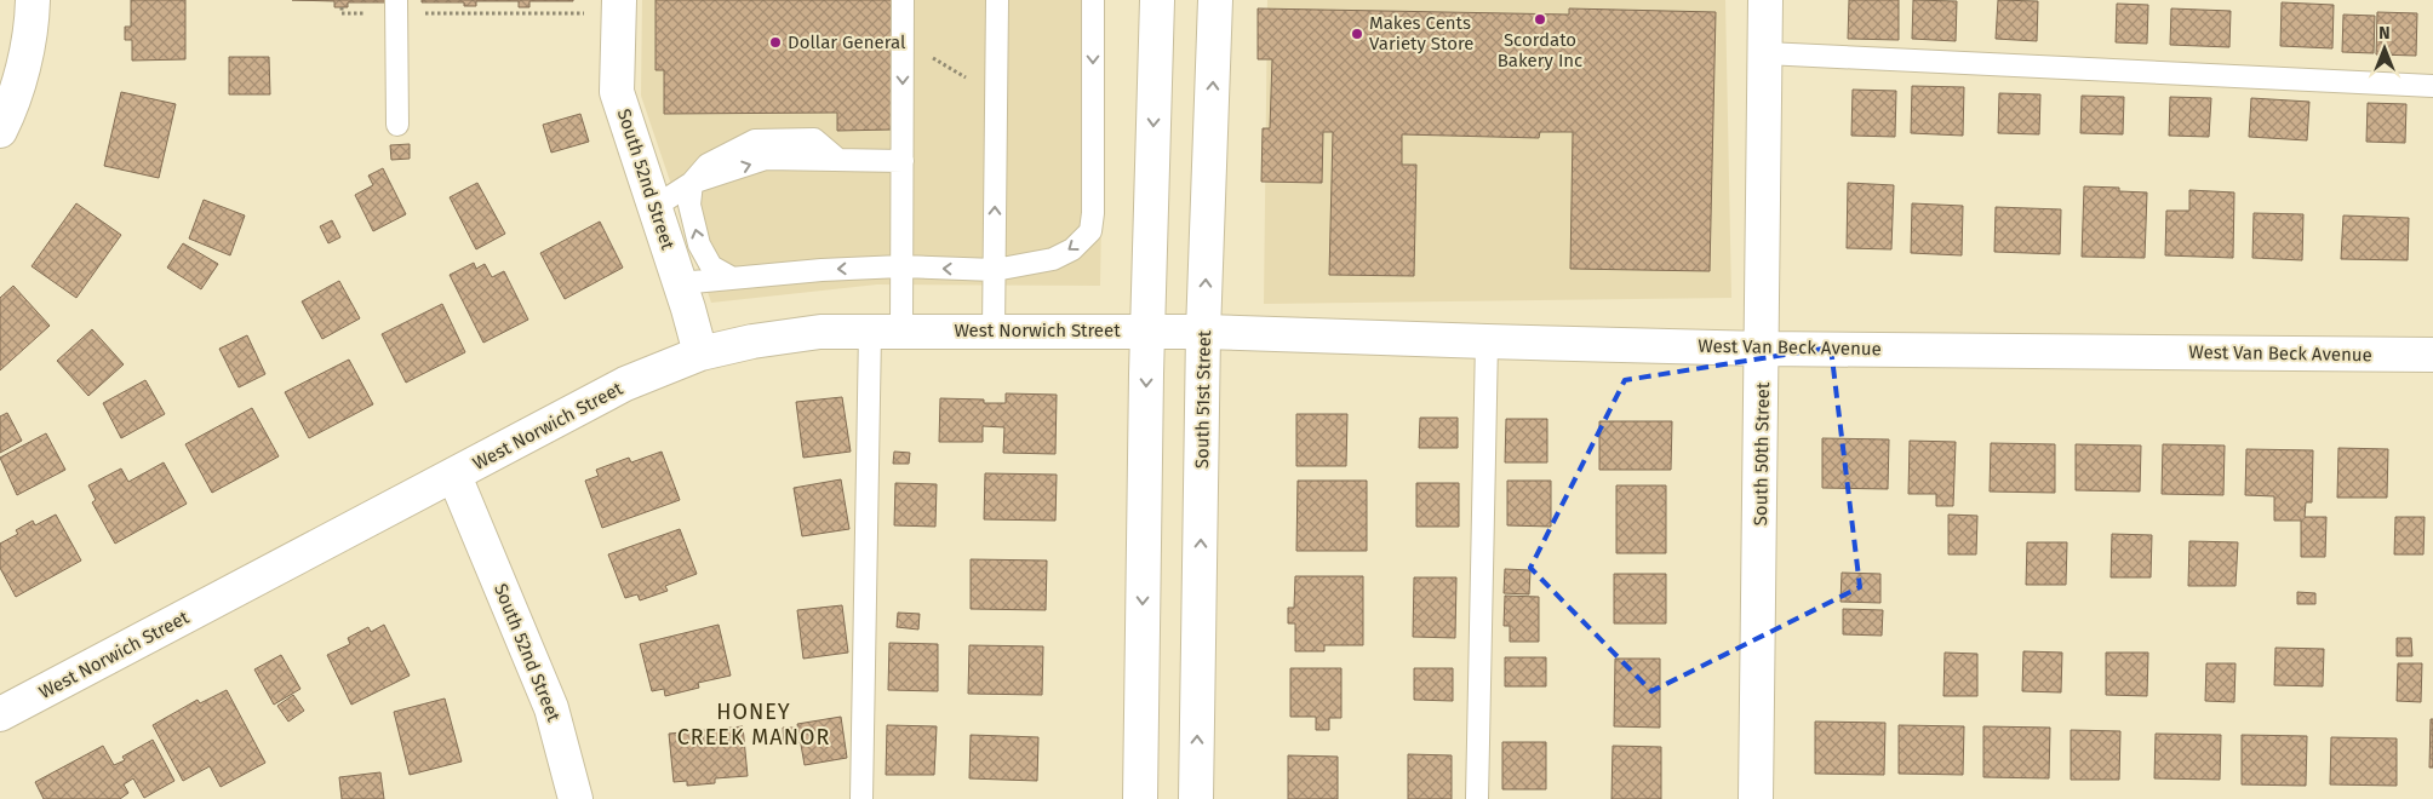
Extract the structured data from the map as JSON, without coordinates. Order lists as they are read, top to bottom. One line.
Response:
{"streets":{"street":["South 52nd Street","West Norwich Street","West Van Beck Avenue","South 51st Street","South 50th Street"]},"crossings":[["South 52nd Street","West Norwich Street"],["West Norwich Street","West Van Beck Avenue"],["West Van Beck Avenue","South 51st Street"],["West Van Beck Avenue","South 50th Street"]],"districts":["HONEY CREEK MANOR"],"places":["Scordato Bakery Inc","Makes Cents Variety Store","Dollar General"],"north":"top"}
